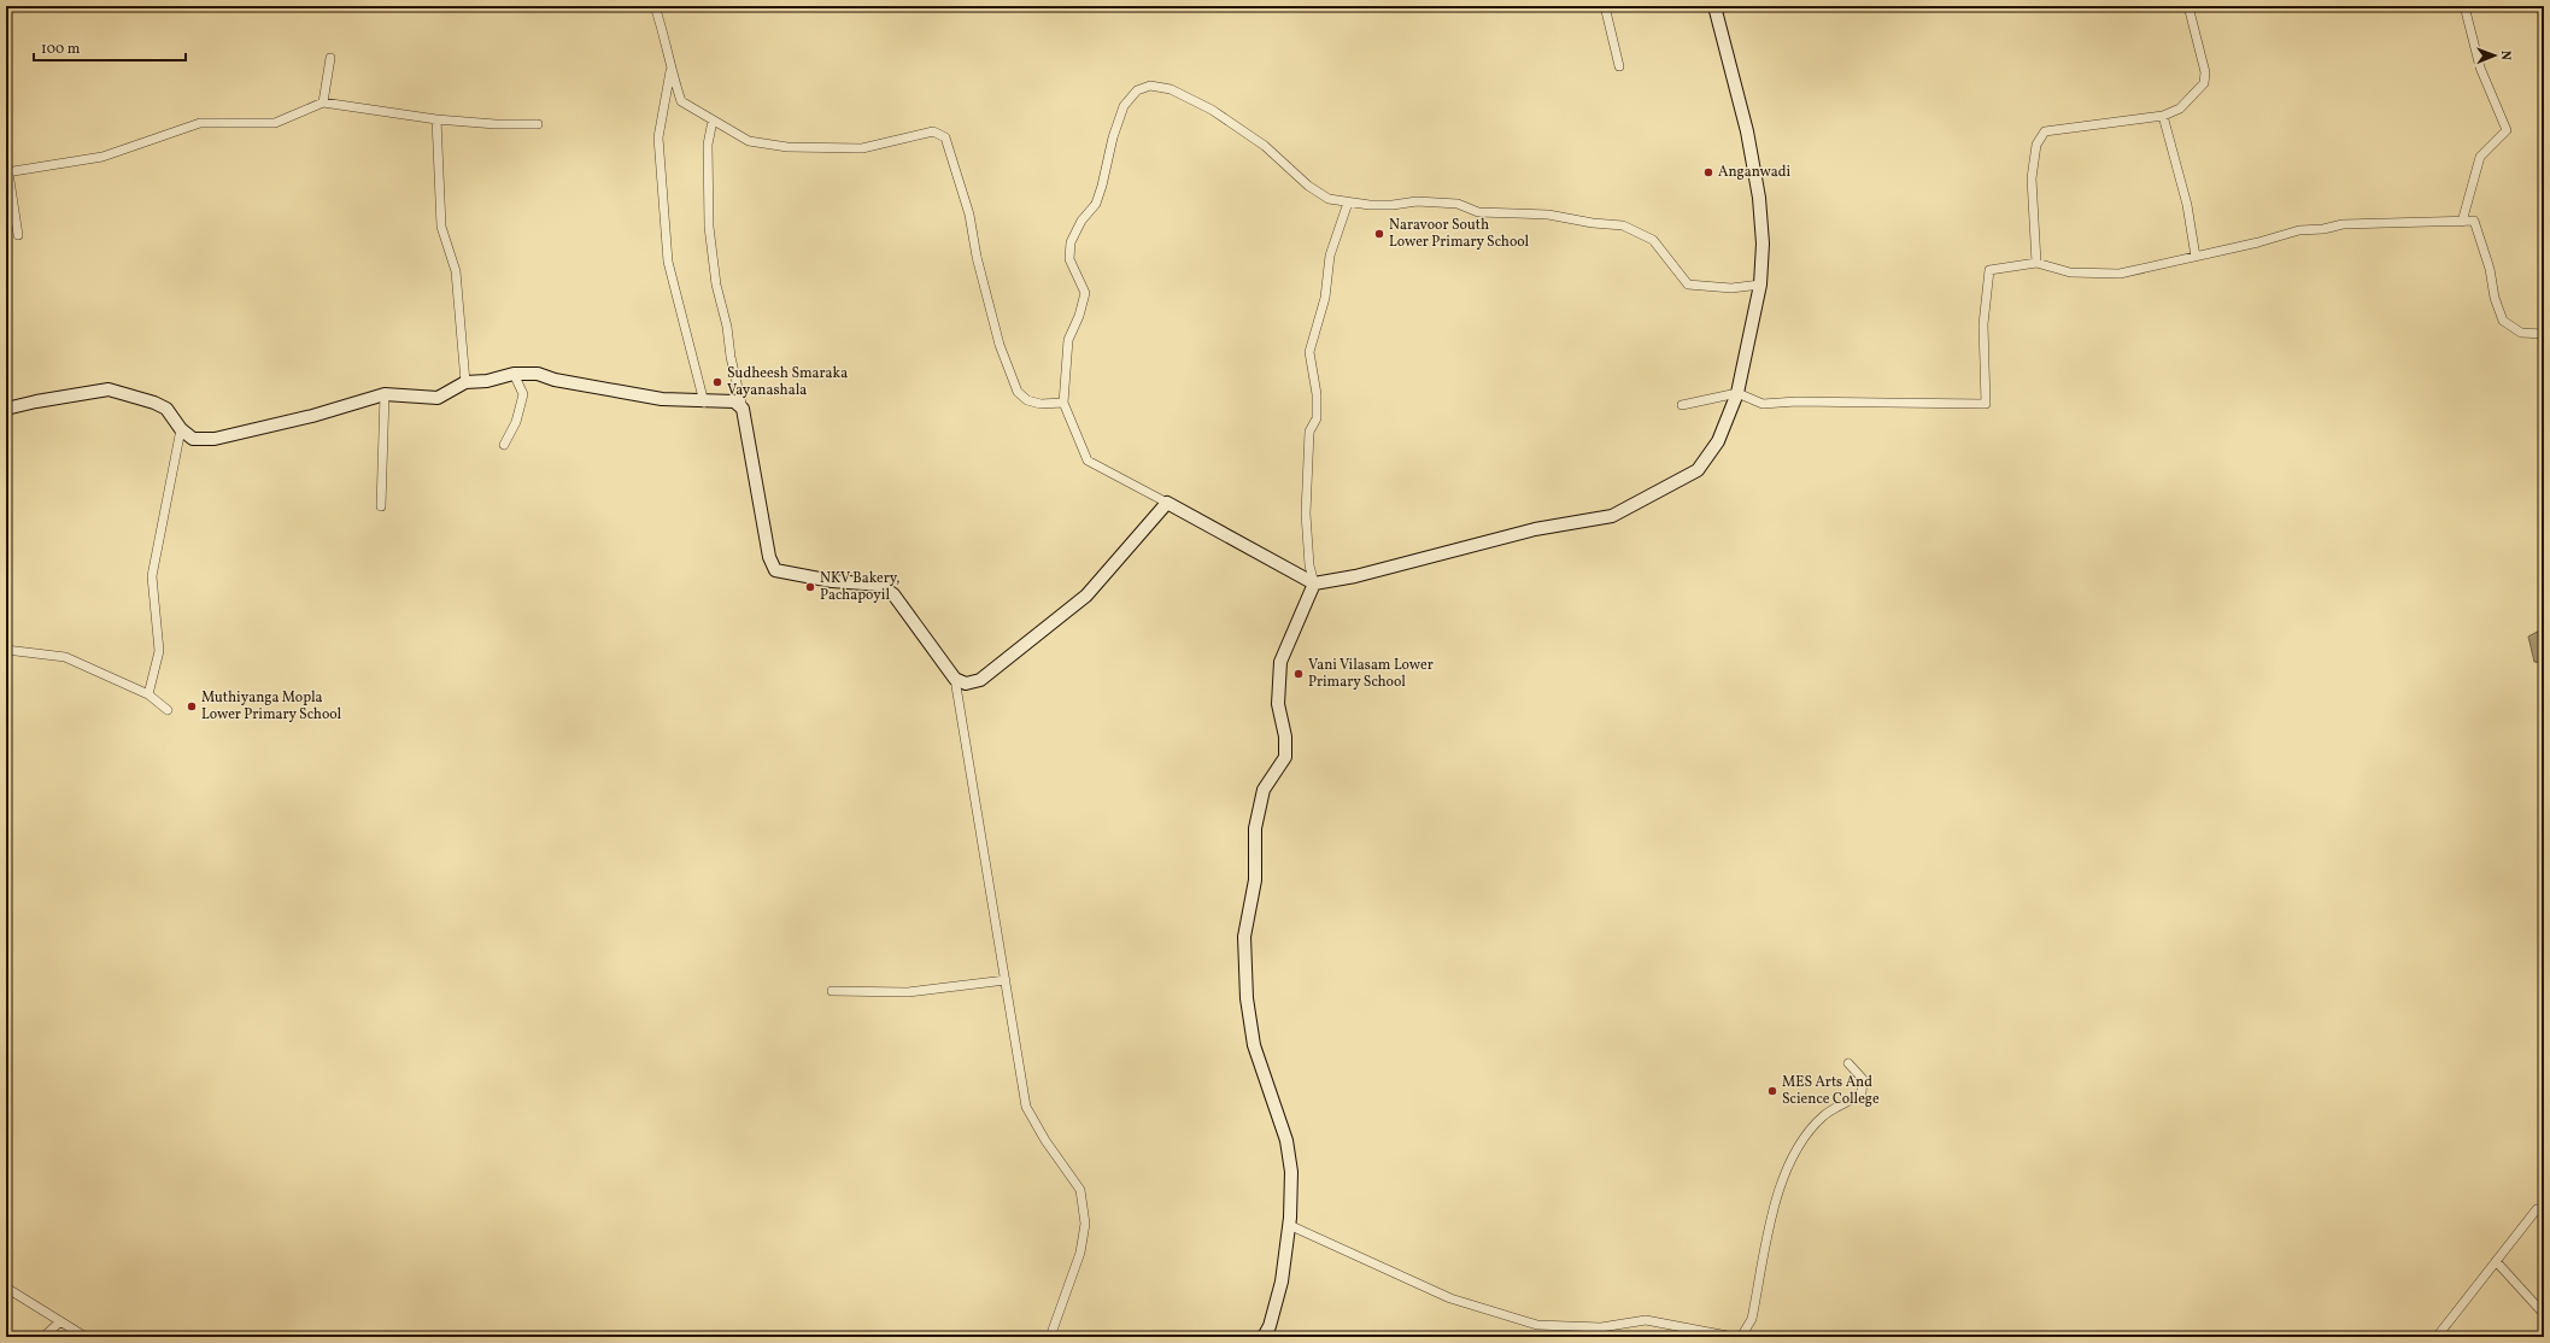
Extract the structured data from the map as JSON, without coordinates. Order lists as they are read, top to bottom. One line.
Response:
{"places":["Anganwadi","Naravoor South Lower Primary School","Sudheesh Smaraka Vayanashala","NKV Bakery, Pachapoyil","Vani Vilasam Lower Primary School","Muthiyanga Mopla Lower Primary School","MES Arts And Science College"],"scale_bar":"100 m","north":"right"}
